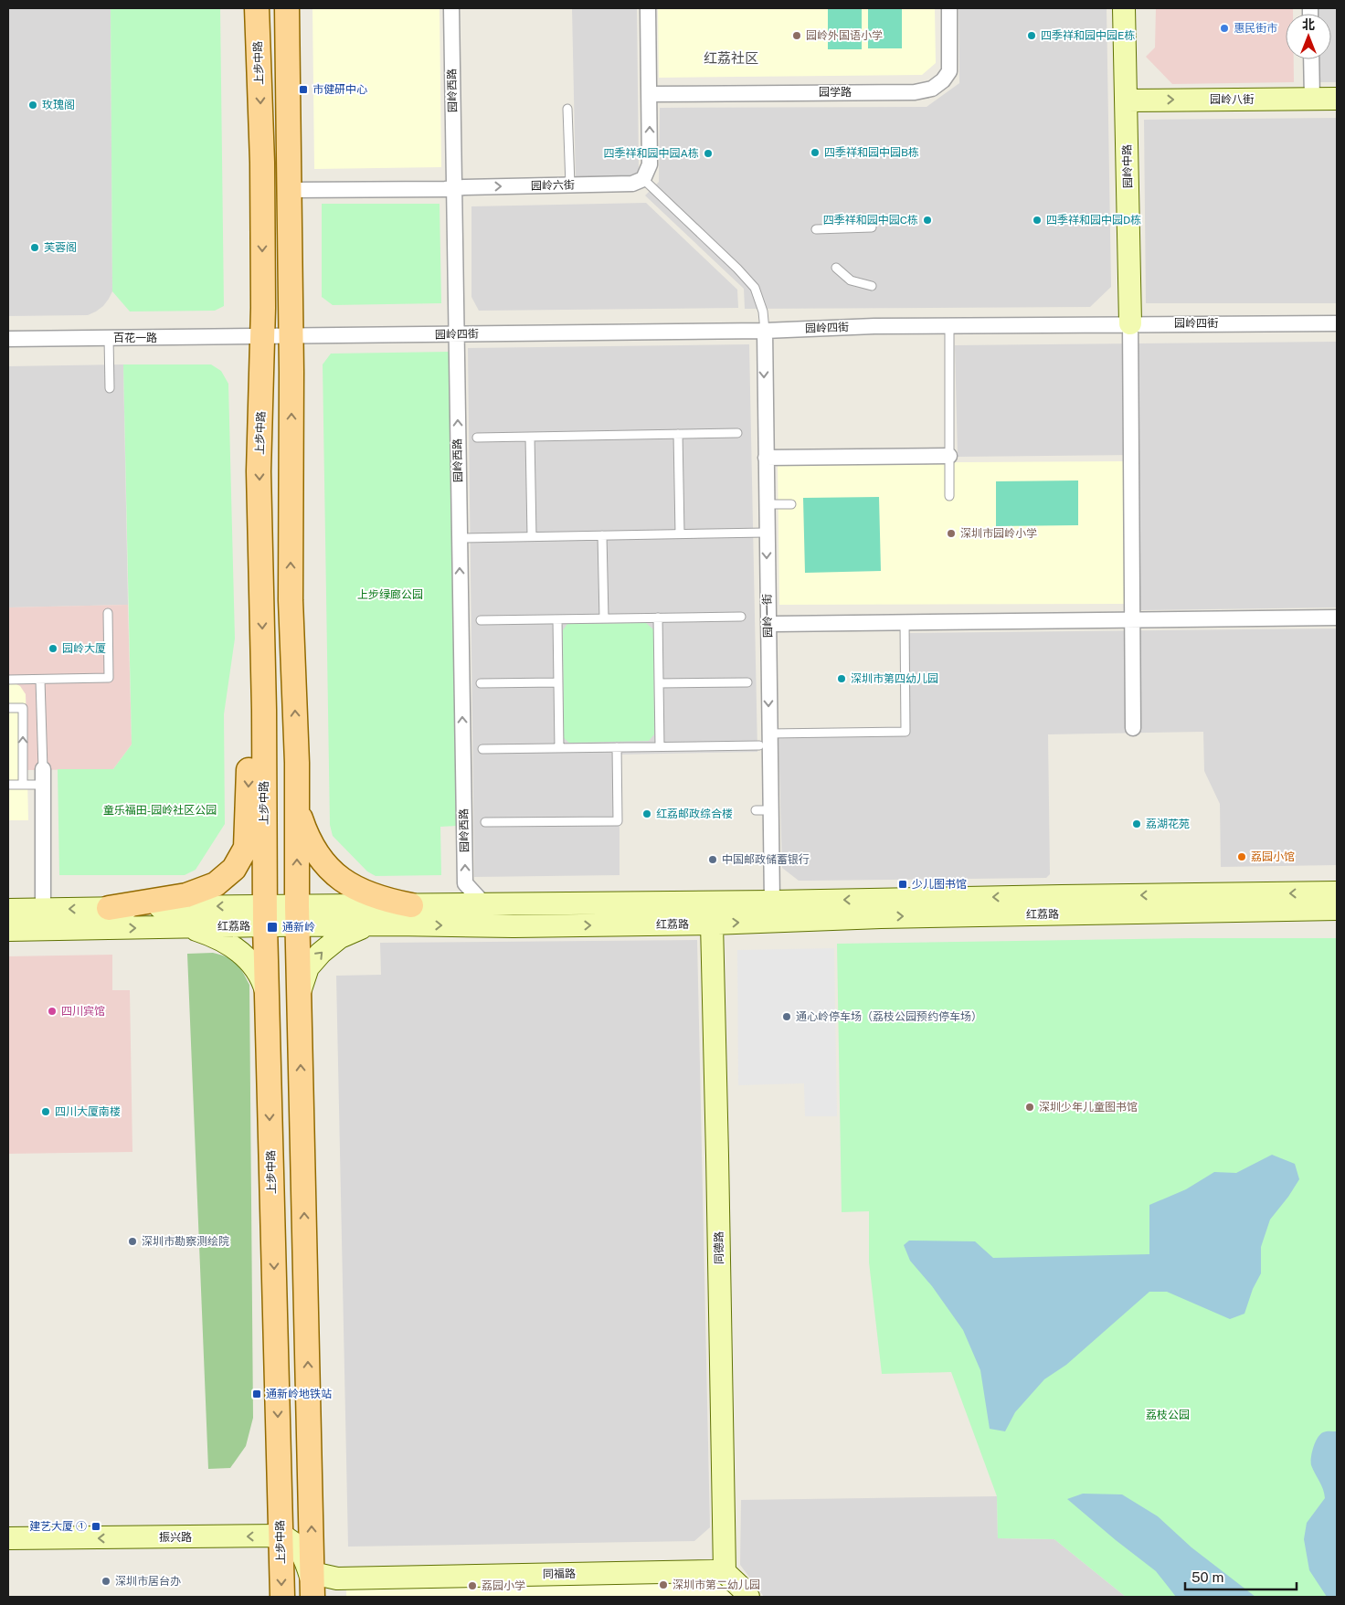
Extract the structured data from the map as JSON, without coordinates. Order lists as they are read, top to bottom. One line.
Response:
{"streets":{"main road":["上步中路","园岭八街","园岭中路","红荔路","同德路","振兴路","同福路"],"street":["园岭西路","园学路","园岭六街","园岭四街","百花一路","园岭一街"]},"crossings":[["上步中路","百花一路"],["上步中路","红荔路"],["上步中路","振兴路"],["园岭西路","园岭六街"],["园岭西路","园岭四街"],["园岭西路","红荔路"],["园岭八街","园岭中路"],["园岭中路","园岭四街"],["园岭四街","百花一路"],["园岭四街","园岭一街"],["园岭一街","红荔路"],["红荔路","同德路"],["同德路","同福路"]],"one_way":["园岭西路","园岭八街","园岭一街","振兴路"],"districts":["红荔社区"],"parks":["上步绿廊公园","童乐福田-园岭社区公园","荔枝公园"],"places":{"other":["惠民街市","园岭外国语小学","四季祥和园中园E栋","玫瑰阁","四季祥和园中园B栋","四季祥和园中园A栋","四季祥和园中园C栋","四季祥和园中园D栋","芙蓉阁","深圳市园岭小学","园岭大厦","深圳市第四幼儿园","红荔邮政综合楼","荔湖花苑","荔园小馆","中国邮政储蓄银行","四川宾馆","通心岭停车场（荔枝公园预约停车场）","深圳少年儿童图书馆","四川大厦南楼","深圳市勘察测绘院","深圳市居台办","深圳市第二幼儿园","荔园小学"],"transit":["市健研中心","少儿图书馆","通新岭","通新岭地铁站","建艺大厦 ①"]},"scale_bar":"50 m","north":"top"}
